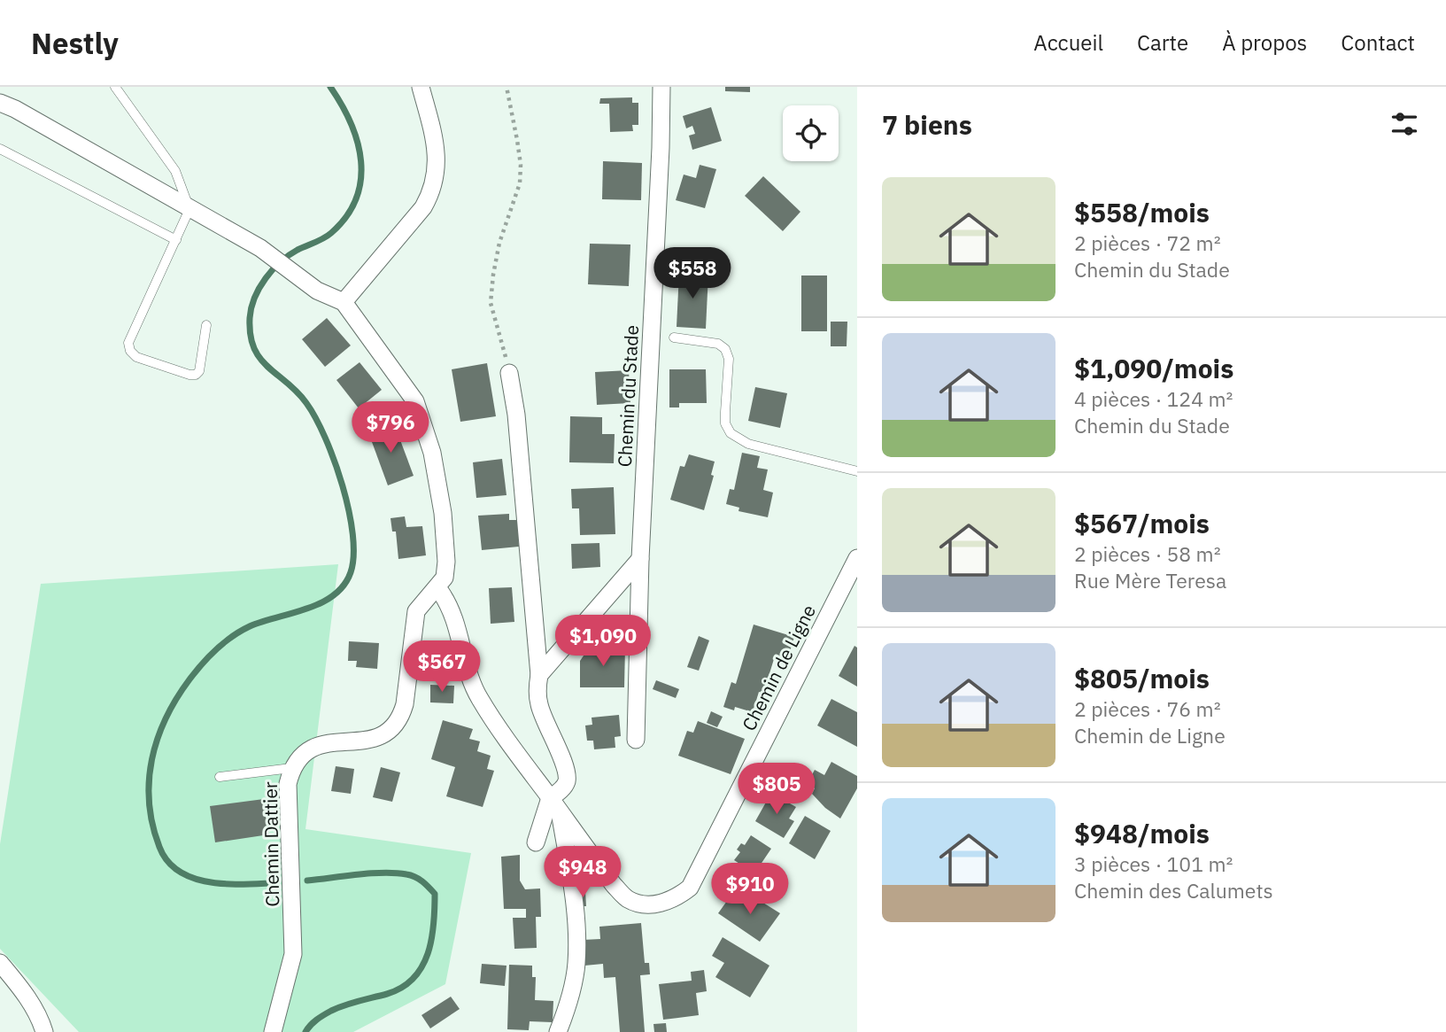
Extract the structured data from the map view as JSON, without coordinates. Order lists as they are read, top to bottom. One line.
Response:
{"streets":{"street":["Chemin du Stade","Chemin de Ligne","Chemin Dattier"]},"crossings":[["Chemin de Ligne","Chemin Dattier"]],"page":{"header":"Nestly","nav":["Accueil","Carte","À propos","Contact"],"heading":"7 biens","list":[{"name":"$558/mois","note":"2 pièces · 72 m² · Chemin du Stade"},{"name":"$1,090/mois","note":"4 pièces · 124 m² · Chemin du Stade"},{"name":"$567/mois","note":"2 pièces · 58 m² · Rue Mère Teresa"},{"name":"$805/mois","note":"2 pièces · 76 m² · Chemin de Ligne"},{"name":"$948/mois","note":"3 pièces · 101 m² · Chemin des Calumets"}],"price":["$558","$796","$1,090","$567","$805","$948","$910"]}}
